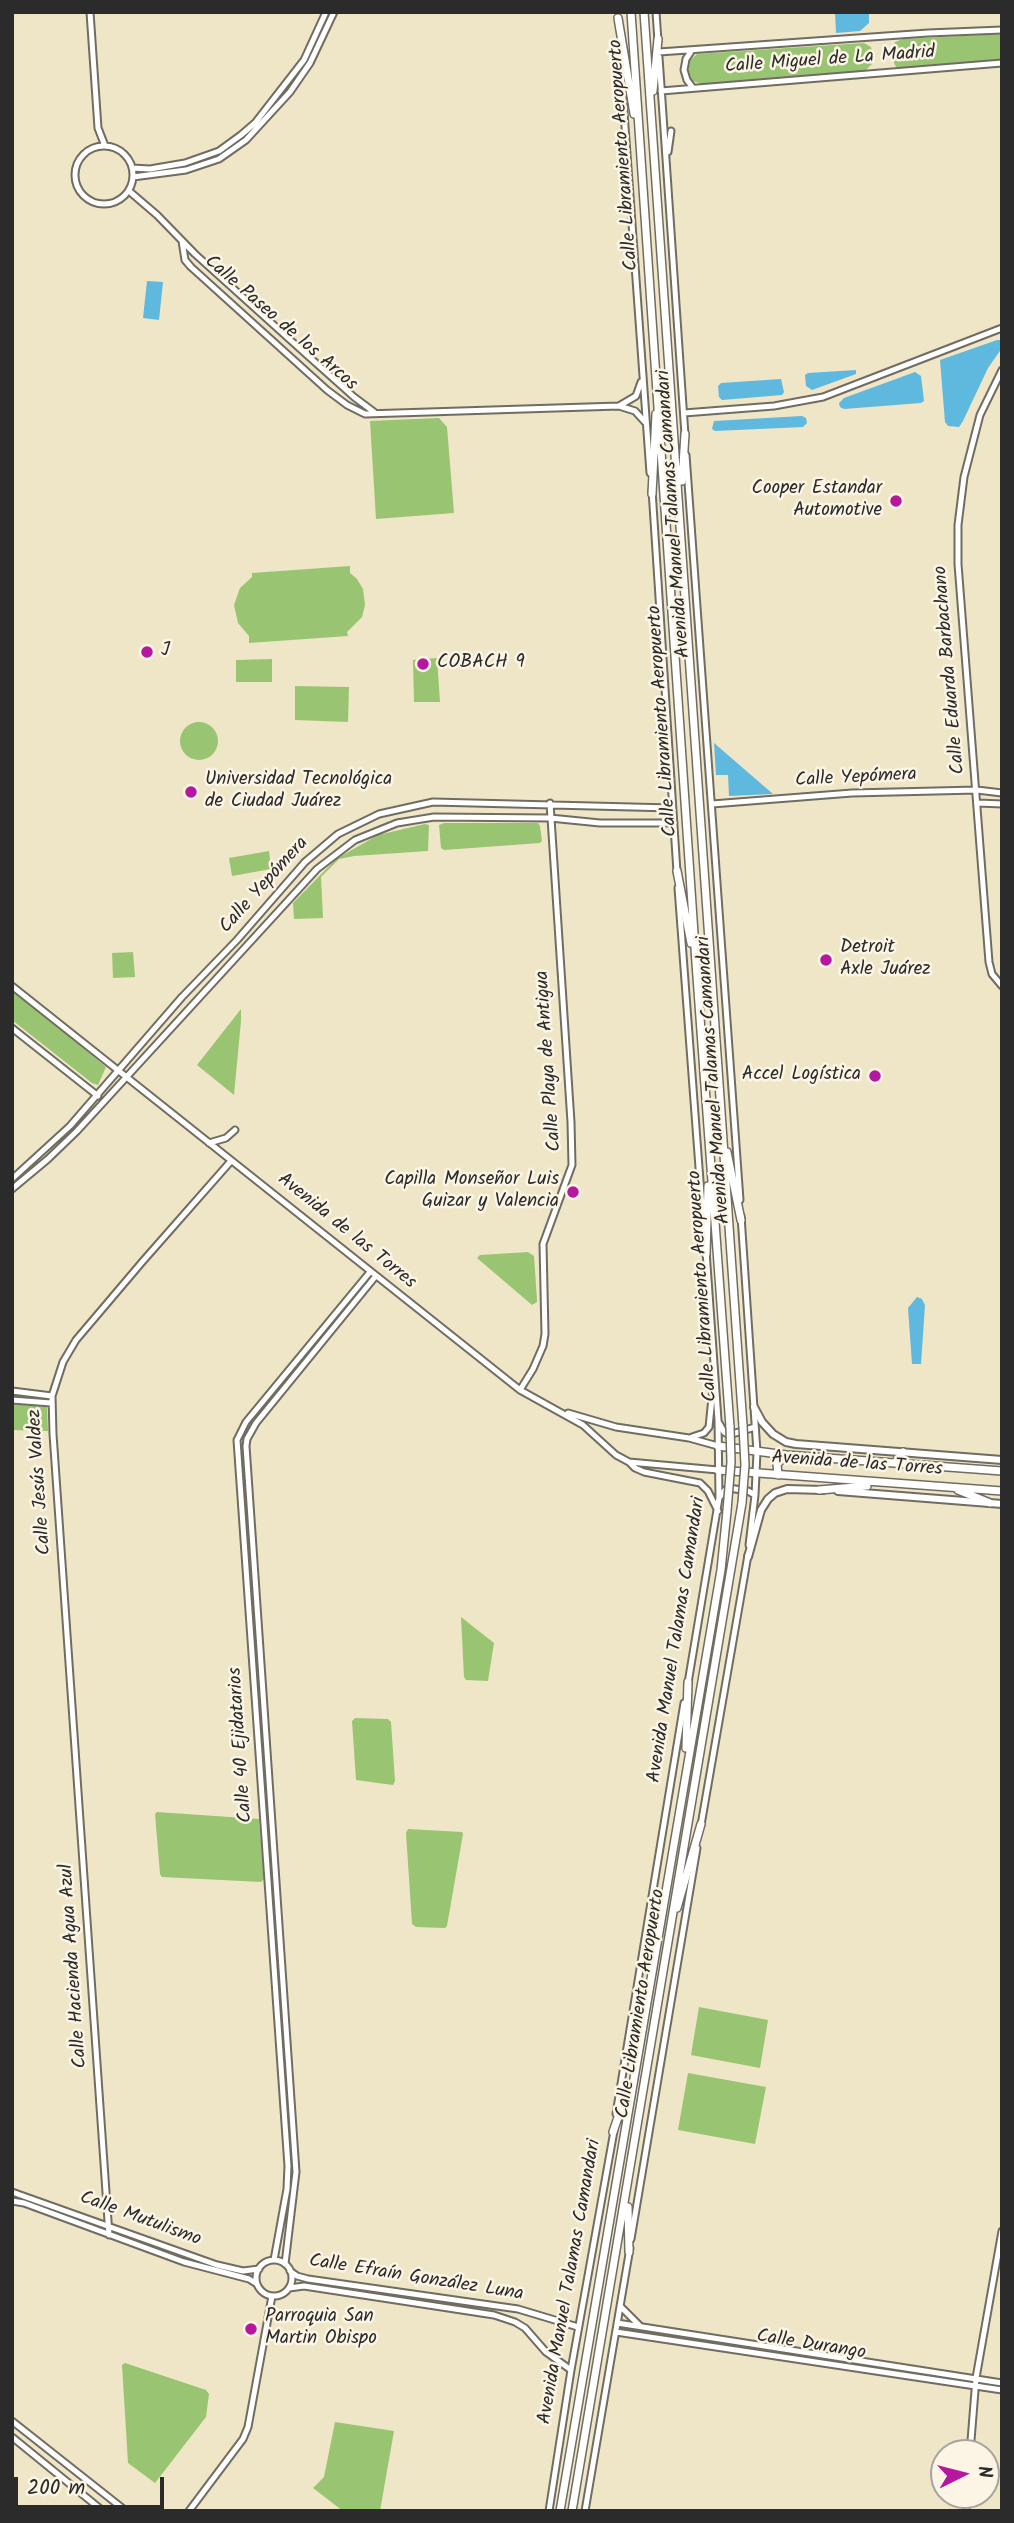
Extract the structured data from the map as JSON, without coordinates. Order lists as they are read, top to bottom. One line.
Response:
{"streets":{"highway":["Calle Libramiento Aeropuerto","Avenida de las Torres"],"main road":["Calle Miguel de La Madrid","Calle Paseo de los Arcos","Avenida Manuel Talamas Camandari","Calle Eduarda Barbachano","Calle Yepómera","Calle Playa de Antigua","Calle Jesús Valdez","Calle 40 Ejidatarios","Calle Hacienda Agua Azul","Calle Mutulismo","Calle Efraín González Luna","Calle Durango"]},"crossings":[["Calle Miguel de La Madrid","Avenida Manuel Talamas Camandari"],["Calle Libramiento Aeropuerto","Avenida Manuel Talamas Camandari"],["Avenida Manuel Talamas Camandari","Calle Yepómera"],["Avenida Manuel Talamas Camandari","Avenida de las Torres"],["Avenida Manuel Talamas Camandari","Calle Efraín González Luna"],["Avenida Manuel Talamas Camandari","Calle Durango"],["Calle Eduarda Barbachano","Calle Yepómera"],["Calle Yepómera","Calle Playa de Antigua"],["Calle Yepómera","Avenida de las Torres"],["Calle Playa de Antigua","Avenida de las Torres"],["Avenida de las Torres","Calle Jesús Valdez"],["Avenida de las Torres","Calle 40 Ejidatarios"],["Calle Jesús Valdez","Calle Hacienda Agua Azul"],["Calle 40 Ejidatarios","Calle Mutulismo"],["Calle 40 Ejidatarios","Calle Efraín González Luna"],["Calle Hacienda Agua Azul","Calle Mutulismo"],["Calle Mutulismo","Calle Efraín González Luna"]],"places":["Cooper Estandar Automotive","J","COBACH 9","Universidad Tecnológica de Ciudad Juárez","Detroit Axle Juárez","Accel Logística","Capilla Monseñor Luis Guizar y Valencia","Parroquia San Martin Obispo"],"scale_bar":"200 m","north":"right"}
